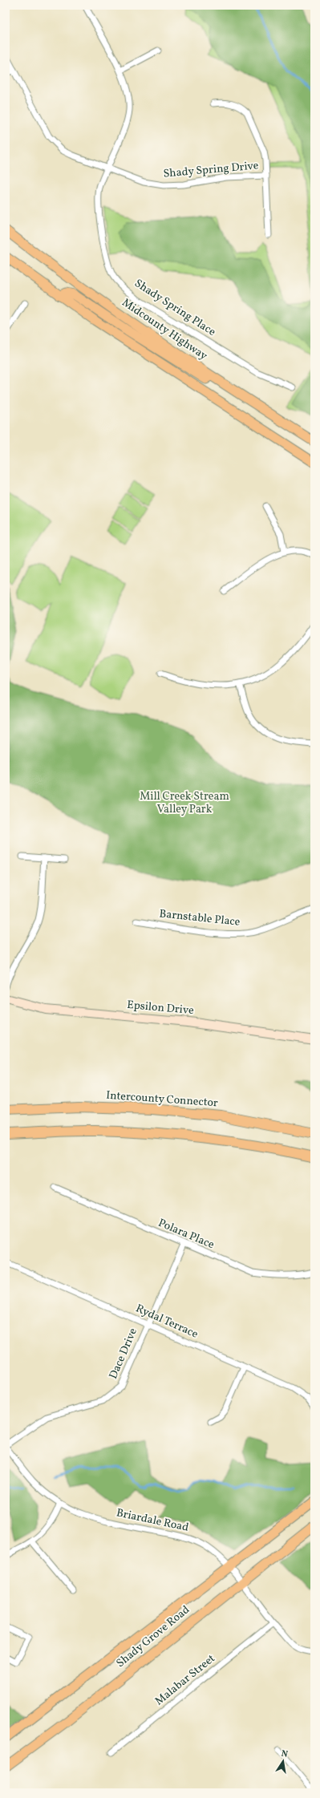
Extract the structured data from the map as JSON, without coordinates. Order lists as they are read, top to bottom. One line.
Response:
{"streets":{"highway":["Intercounty Connector"],"main road":["Midcounty Highway","Shady Grove Road"],"street":["Shady Spring Drive","Shady Spring Place","Barnstable Place","Epsilon Drive","Polara Place","Rydal Terrace","Dace Drive","Briardale Road","Malabar Street"]},"crossings":[["Shady Spring Drive","Shady Spring Place"],["Polara Place","Dace Drive"],["Rydal Terrace","Dace Drive"],["Dace Drive","Briardale Road"],["Briardale Road","Shady Grove Road"],["Briardale Road","Malabar Street"]],"parks":["Mill Creek Stream Valley Park"],"north":"top"}
